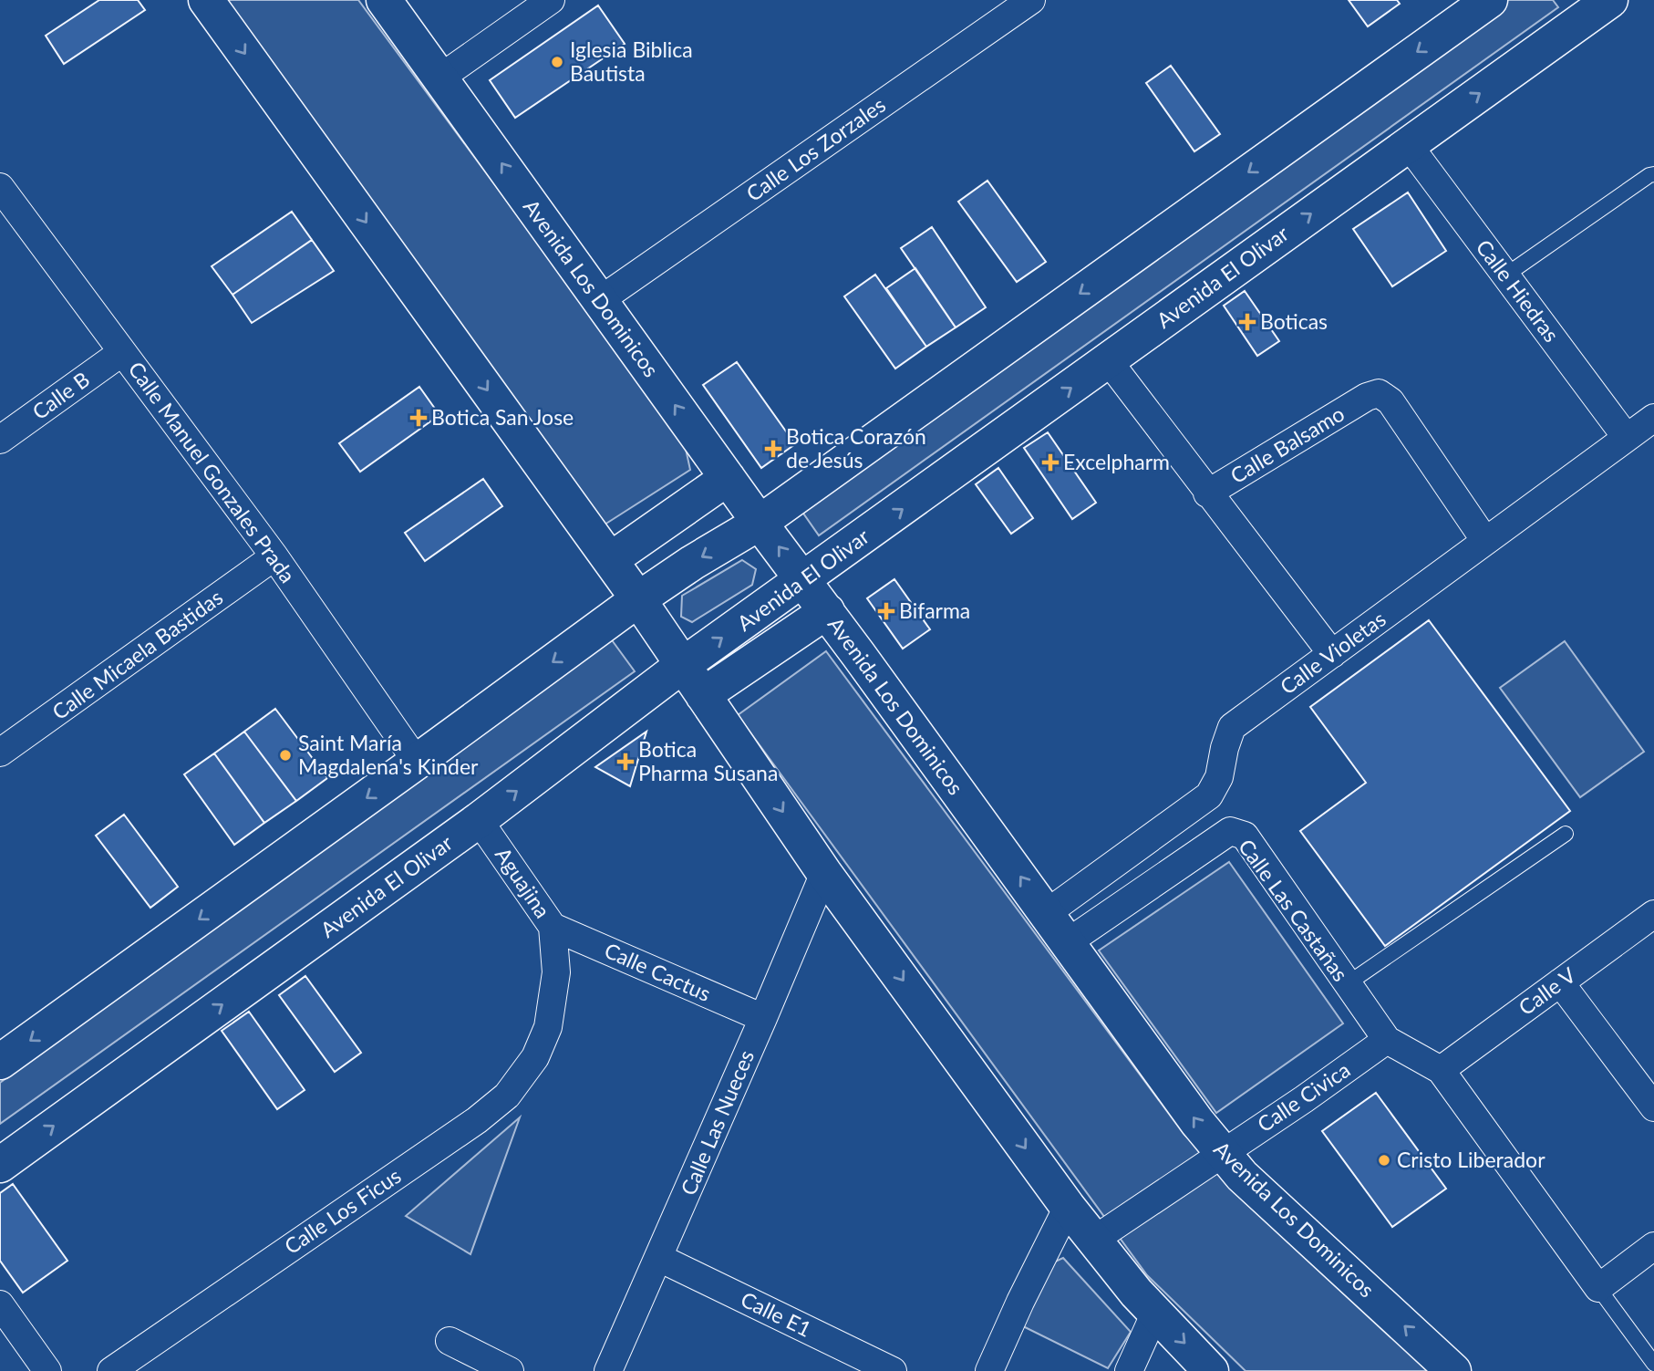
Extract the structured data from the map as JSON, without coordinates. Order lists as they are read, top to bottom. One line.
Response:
{"streets":{"main road":["Avenida El Olivar","Avenida Los Dominicos"],"street":["Calle Los Zorzales","Calle Hiedras","Calle B","Calle Balsamo","Calle Manuel Gonzales Prada","Calle Violetas","Calle Micaela Bastidas","Aguajina","Calle Las Castañas","Calle Cactus","Calle V","Calle Civica","Calle Las Nueces","Calle Los Ficus","Calle E1"]},"crossings":[["Calle Los Zorzales","Avenida Los Dominicos"],["Avenida El Olivar","Avenida Los Dominicos"],["Avenida El Olivar","Calle Hiedras"],["Avenida El Olivar","Aguajina"],["Avenida Los Dominicos","Calle Violetas"],["Avenida Los Dominicos","Calle Las Castañas"],["Avenida Los Dominicos","Calle Civica"],["Calle Hiedras","Calle Violetas"],["Calle B","Calle Manuel Gonzales Prada"],["Calle Balsamo","Calle Violetas"],["Calle Manuel Gonzales Prada","Calle Micaela Bastidas"],["Aguajina","Calle Cactus"],["Aguajina","Calle Los Ficus"],["Calle Las Castañas","Calle V"],["Calle Las Castañas","Calle Civica"],["Calle Cactus","Calle Las Nueces"],["Calle Las Nueces","Calle E1"]],"places":{"other":["Iglesia Biblica Bautista","Saint María Magdalena's Kinder","Cristo Liberador"],"health":["Boticas","Botica San Jose","Botica Corazón de Jesús","Excelpharm","Bifarma","Botica Pharma Susana"]}}
